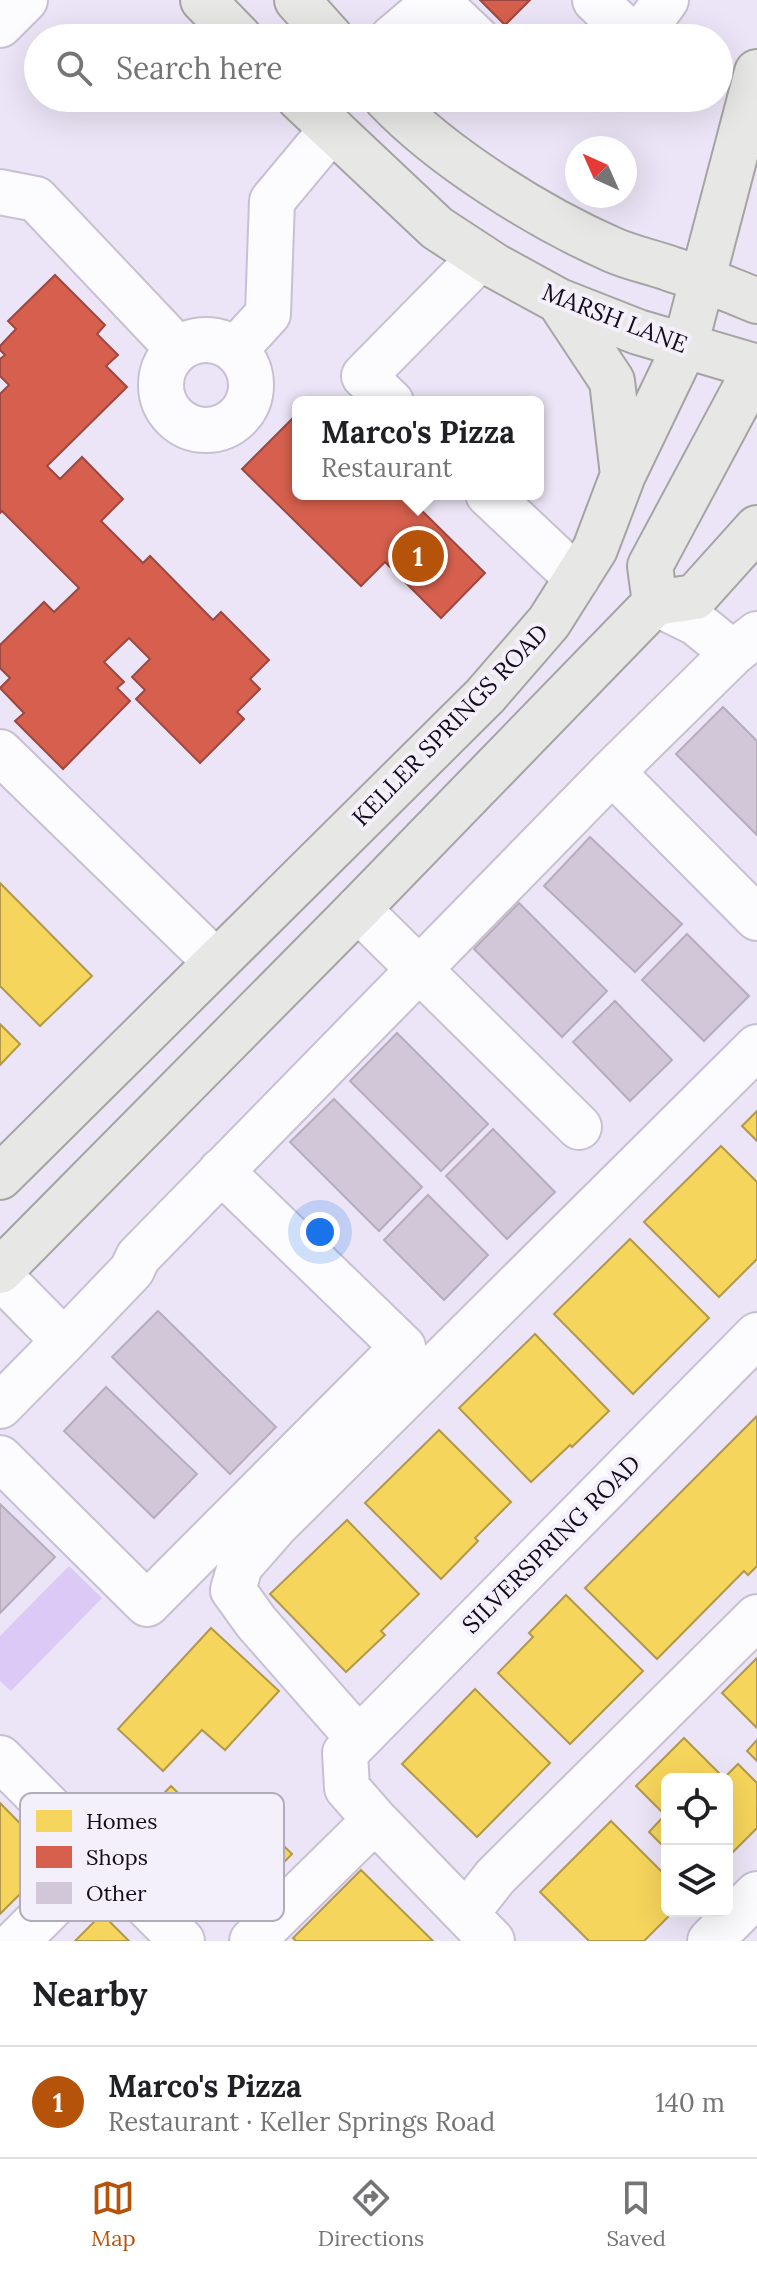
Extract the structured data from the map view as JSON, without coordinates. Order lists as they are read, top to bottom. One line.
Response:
{"streets":{"main road":["MARSH LANE","KELLER SPRINGS ROAD"],"street":["SILVERSPRING ROAD"]},"crossings":[["MARSH LANE","KELLER SPRINGS ROAD"]],"legend":["Homes","Shops","Other"],"north":"top left","page":{"search":"Search here","popup":["Marco's Pizza","Restaurant"],"pins":"1","heading":"Nearby","list":[{"mark":"1","name":"Marco's Pizza","note":"Restaurant · Keller Springs Road","value":"140 m"}],"nav":["Map","Directions","Saved"]}}
